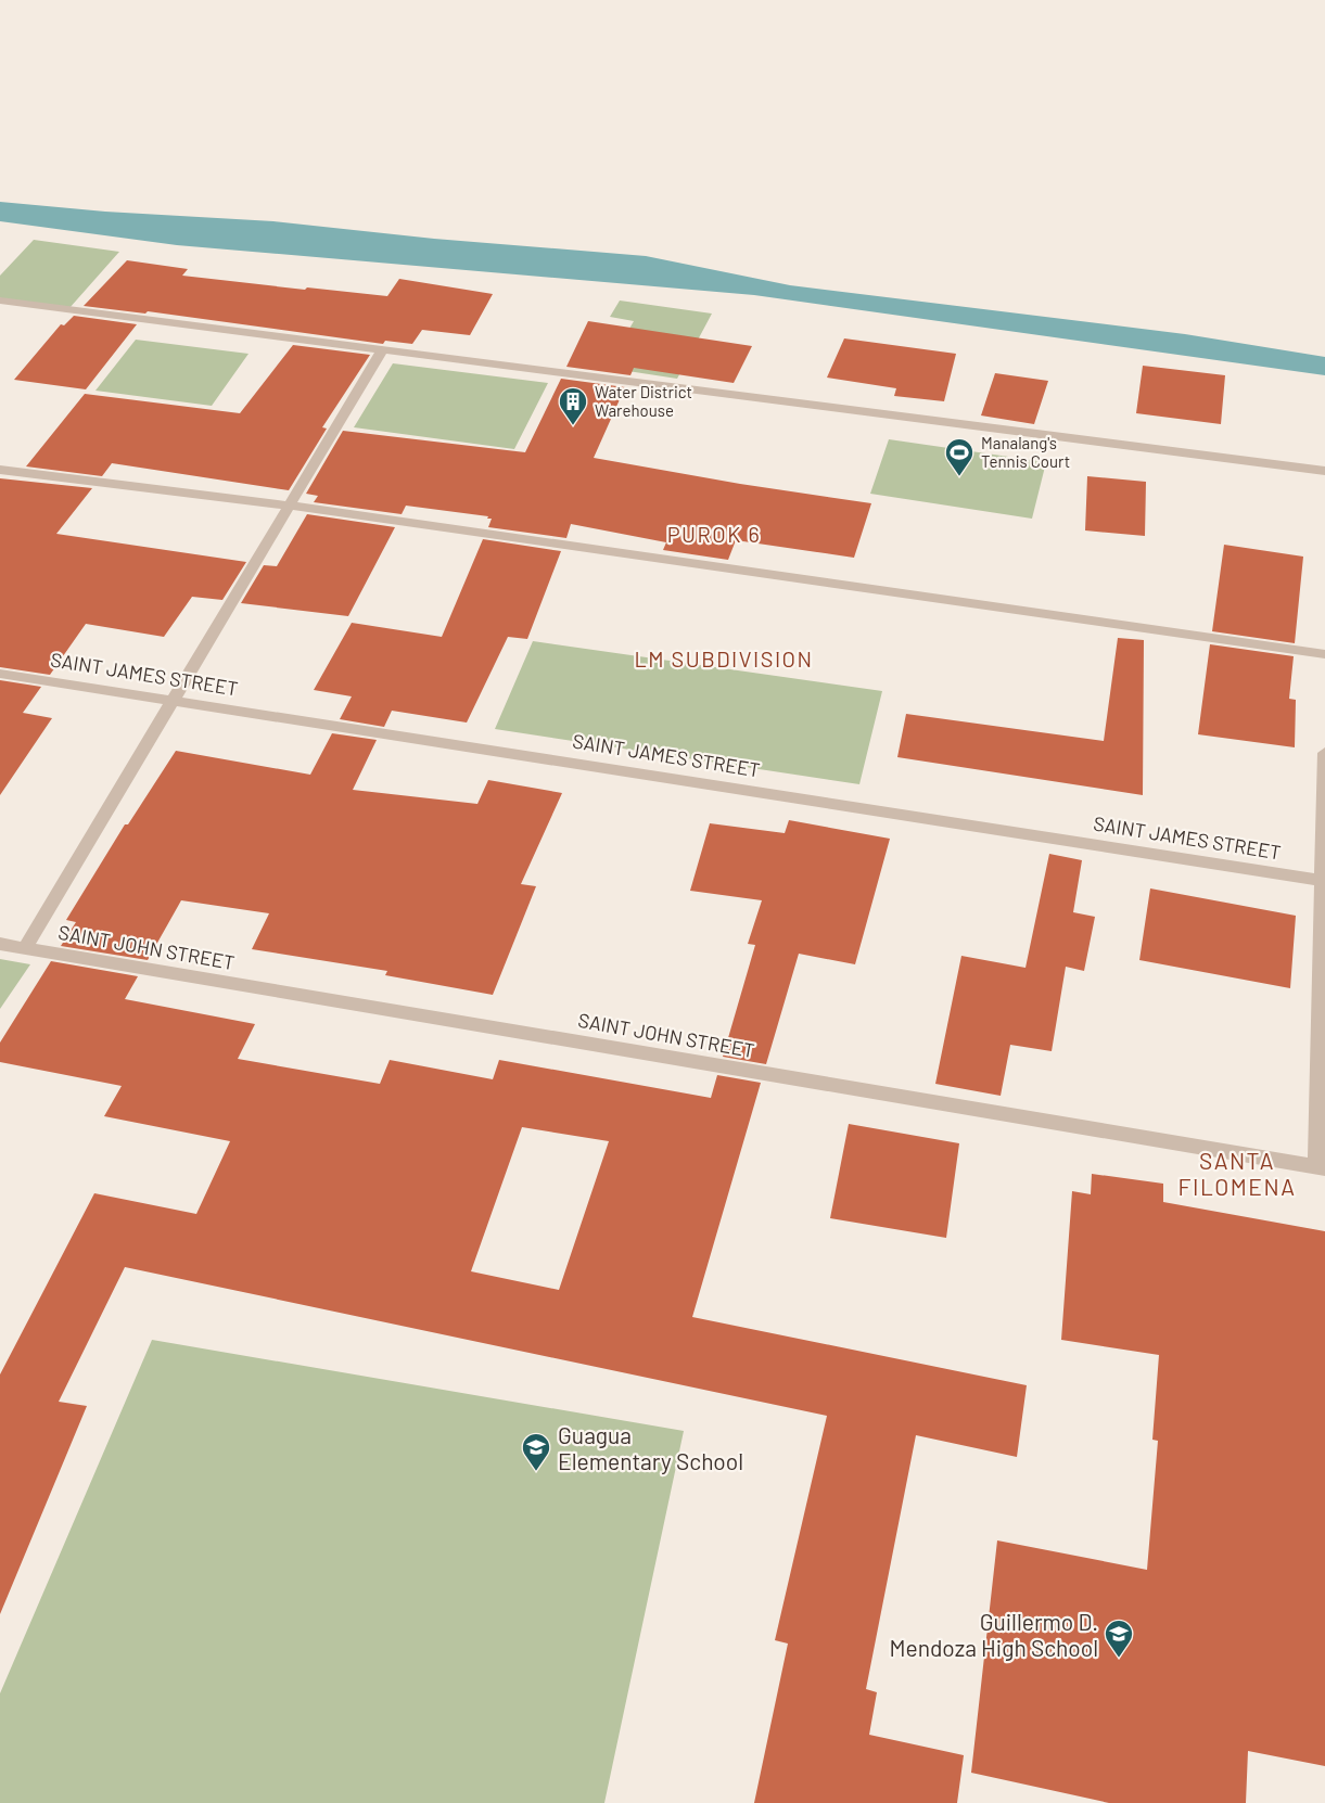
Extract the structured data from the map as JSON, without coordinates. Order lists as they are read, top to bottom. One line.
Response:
{"streets":{"street":["SAINT JAMES STREET","SAINT JOHN STREET"]},"districts":["PUROK 6","LM SUBDIVISION","SANTA FILOMENA"],"places":{"building":["Water District Warehouse"],"sports":["Manalang's Tennis Court"],"school or university":["Guagua Elementary School","Guillermo D. Mendoza High School"]}}
